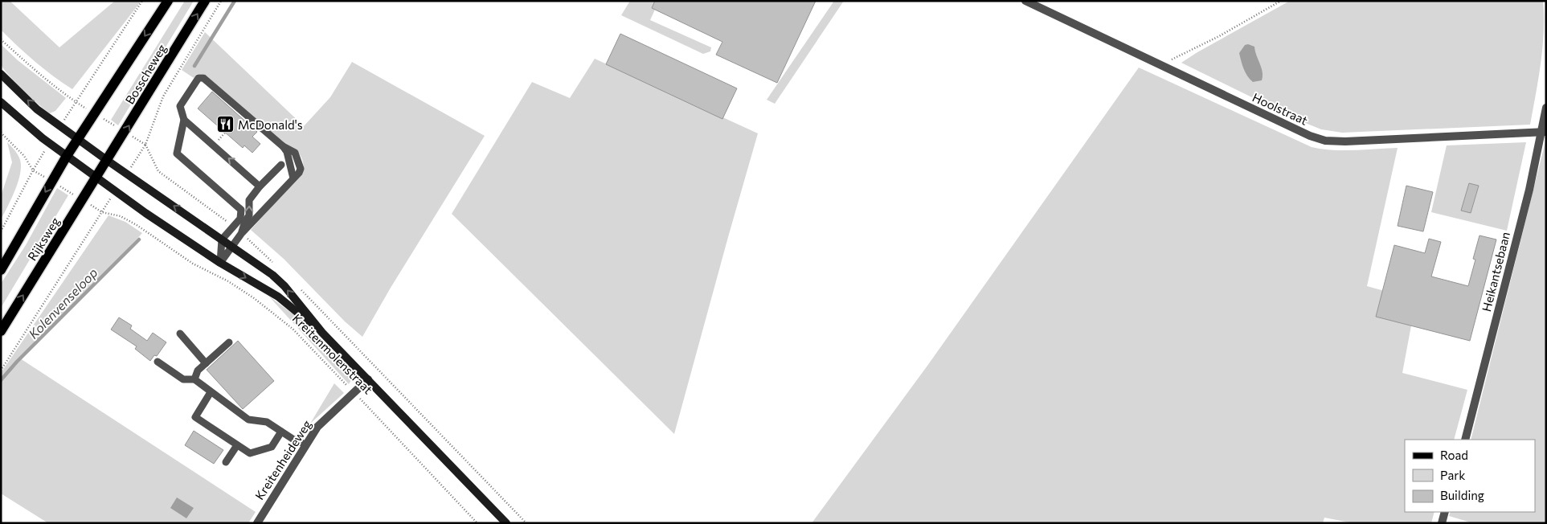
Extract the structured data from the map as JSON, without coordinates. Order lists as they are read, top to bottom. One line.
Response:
{"streets":{"main road":["Bosscheweg","Rijksweg"],"street":["Hoolstraat","Heikantsebaan","Kreitenmolenstraat","Kreitenheideweg"]},"crossings":[["Bosscheweg","Rijksweg"],["Bosscheweg","Kreitenmolenstraat"],["Hoolstraat","Heikantsebaan"],["Rijksweg","Kreitenmolenstraat"],["Kreitenmolenstraat","Kreitenheideweg"]],"water":["Kolenvenseloop"],"places":{"restaurant":["McDonald's"]},"legend":["Road","Park","Building"]}
